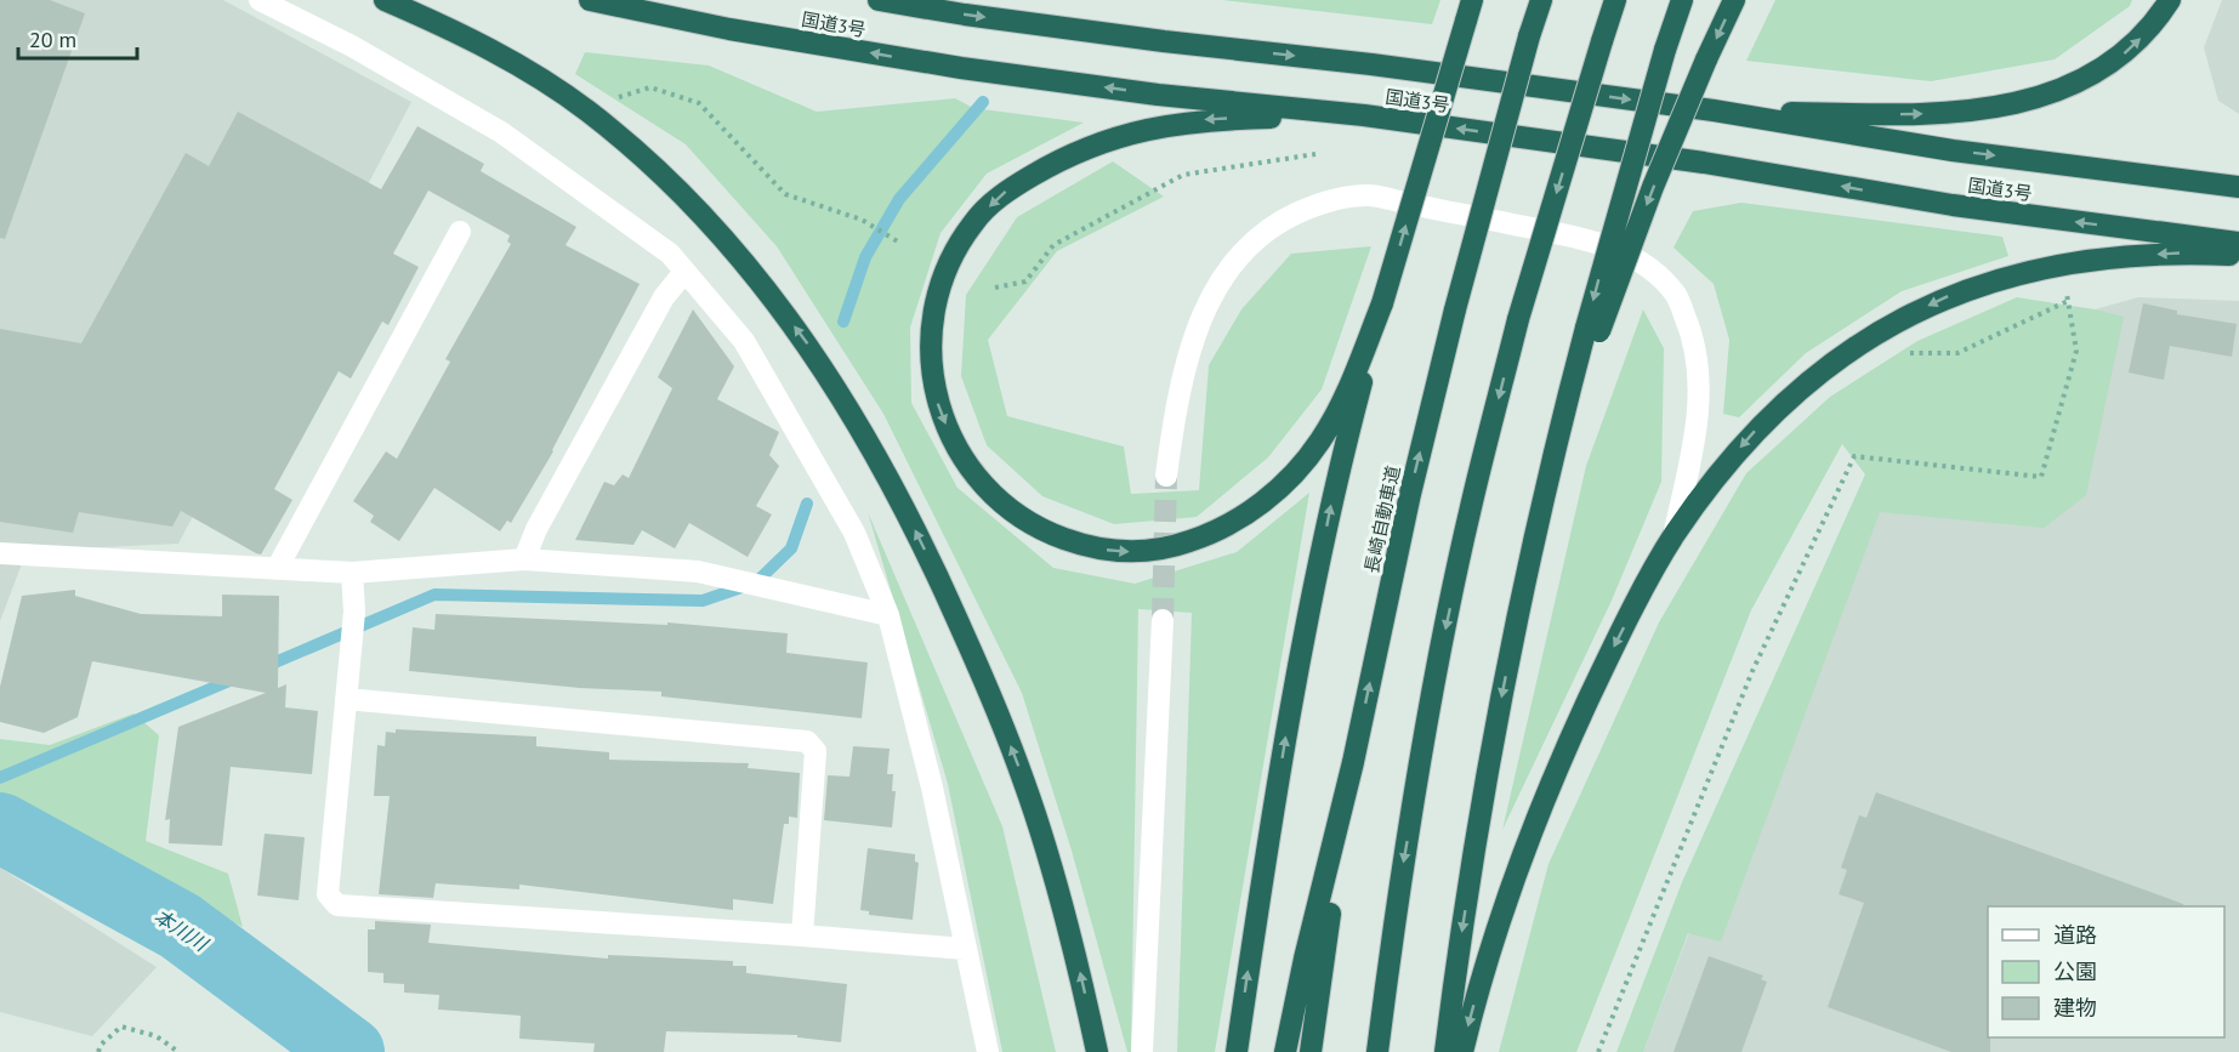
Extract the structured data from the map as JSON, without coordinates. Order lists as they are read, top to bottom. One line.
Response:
{"streets":{"highway":["国道3号","長崎自動車道"]},"water":["本川川"],"legend":["道路","公園","建物"],"scale_bar":"20 m"}
